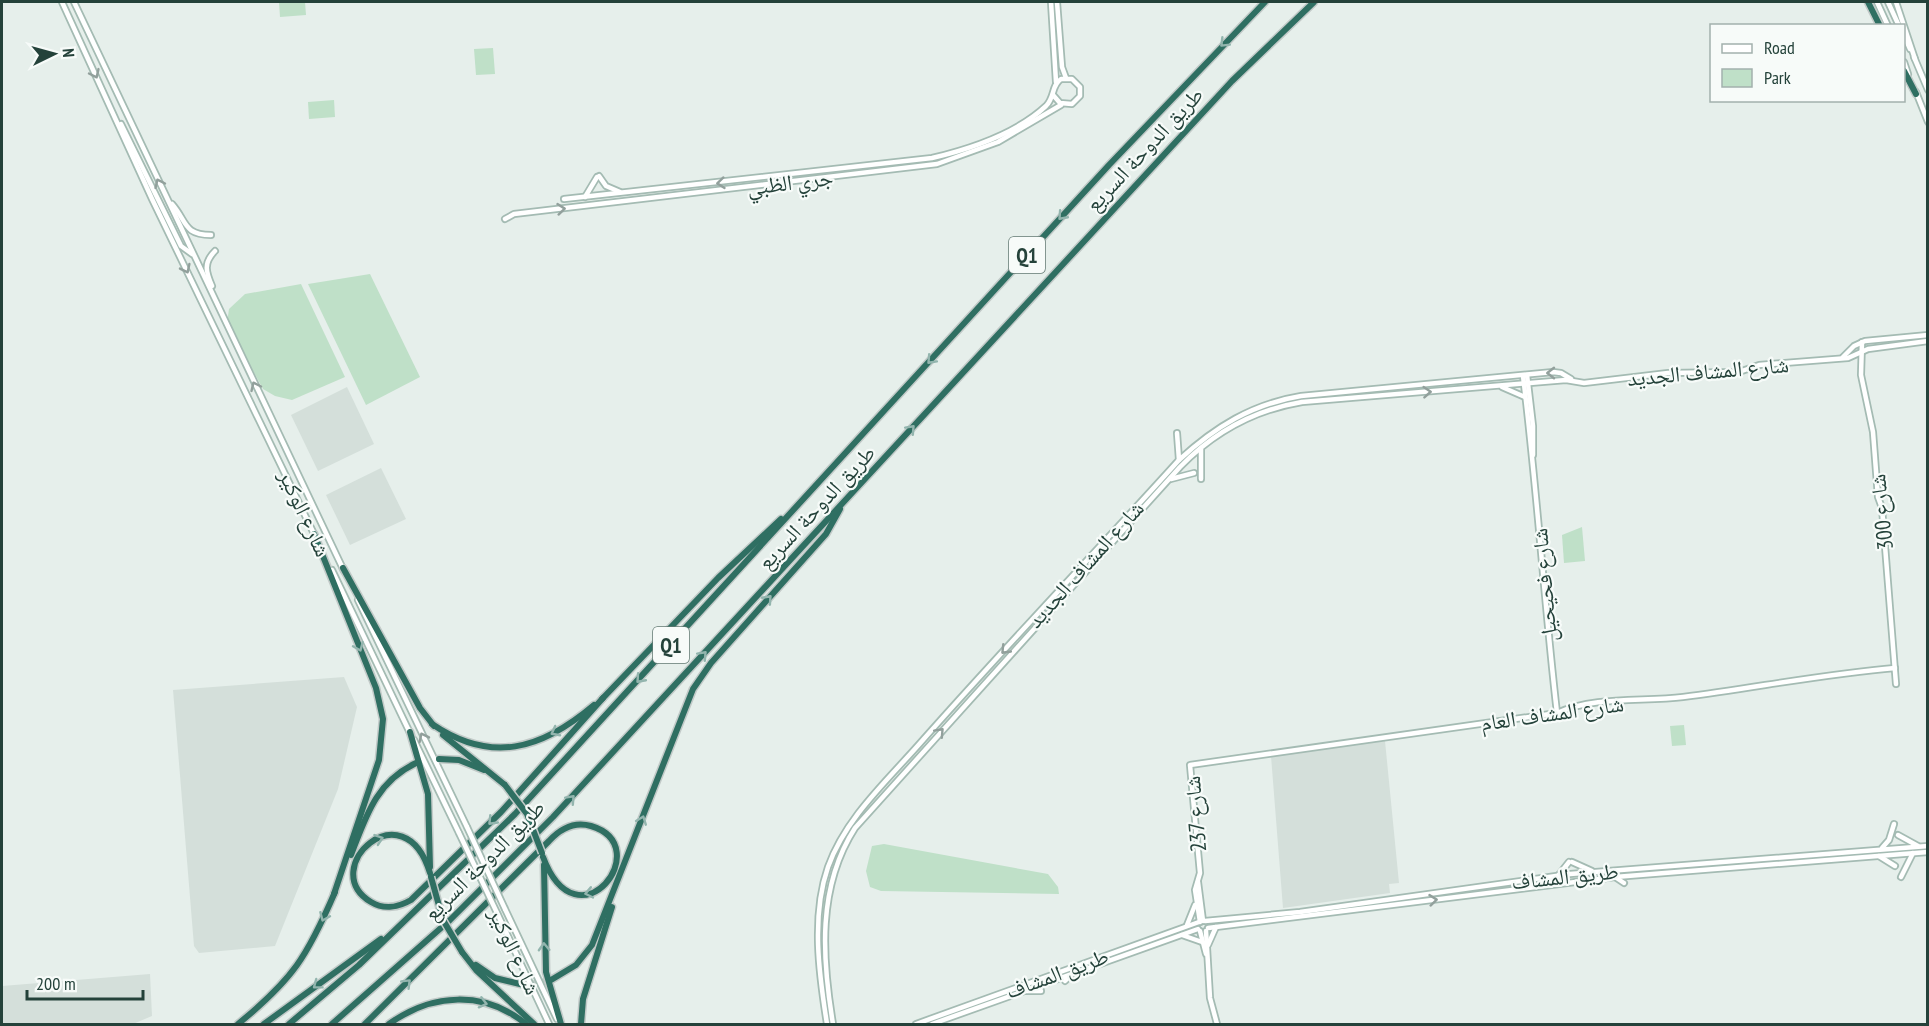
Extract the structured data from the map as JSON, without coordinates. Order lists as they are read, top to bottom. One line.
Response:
{"streets":{"highway":["طريق الدوحة السريع","Q1"],"street":["جري الظبي","شارع المشاف الجديد","شارع 300","شارع الوكير","شارع فحيحيل","شارع المشاف العام","شارع 237","طريق المشاف"]},"crossings":[["شارع المشاف الجديد","شارع فحيحيل"],["شارع 300","شارع المشاف العام"],["شارع فحيحيل","شارع المشاف العام"],["شارع المشاف العام","شارع 237"],["شارع 237","طريق المشاف"]],"legend":["Road","Park"],"scale_bar":"200 m","north":"right"}
